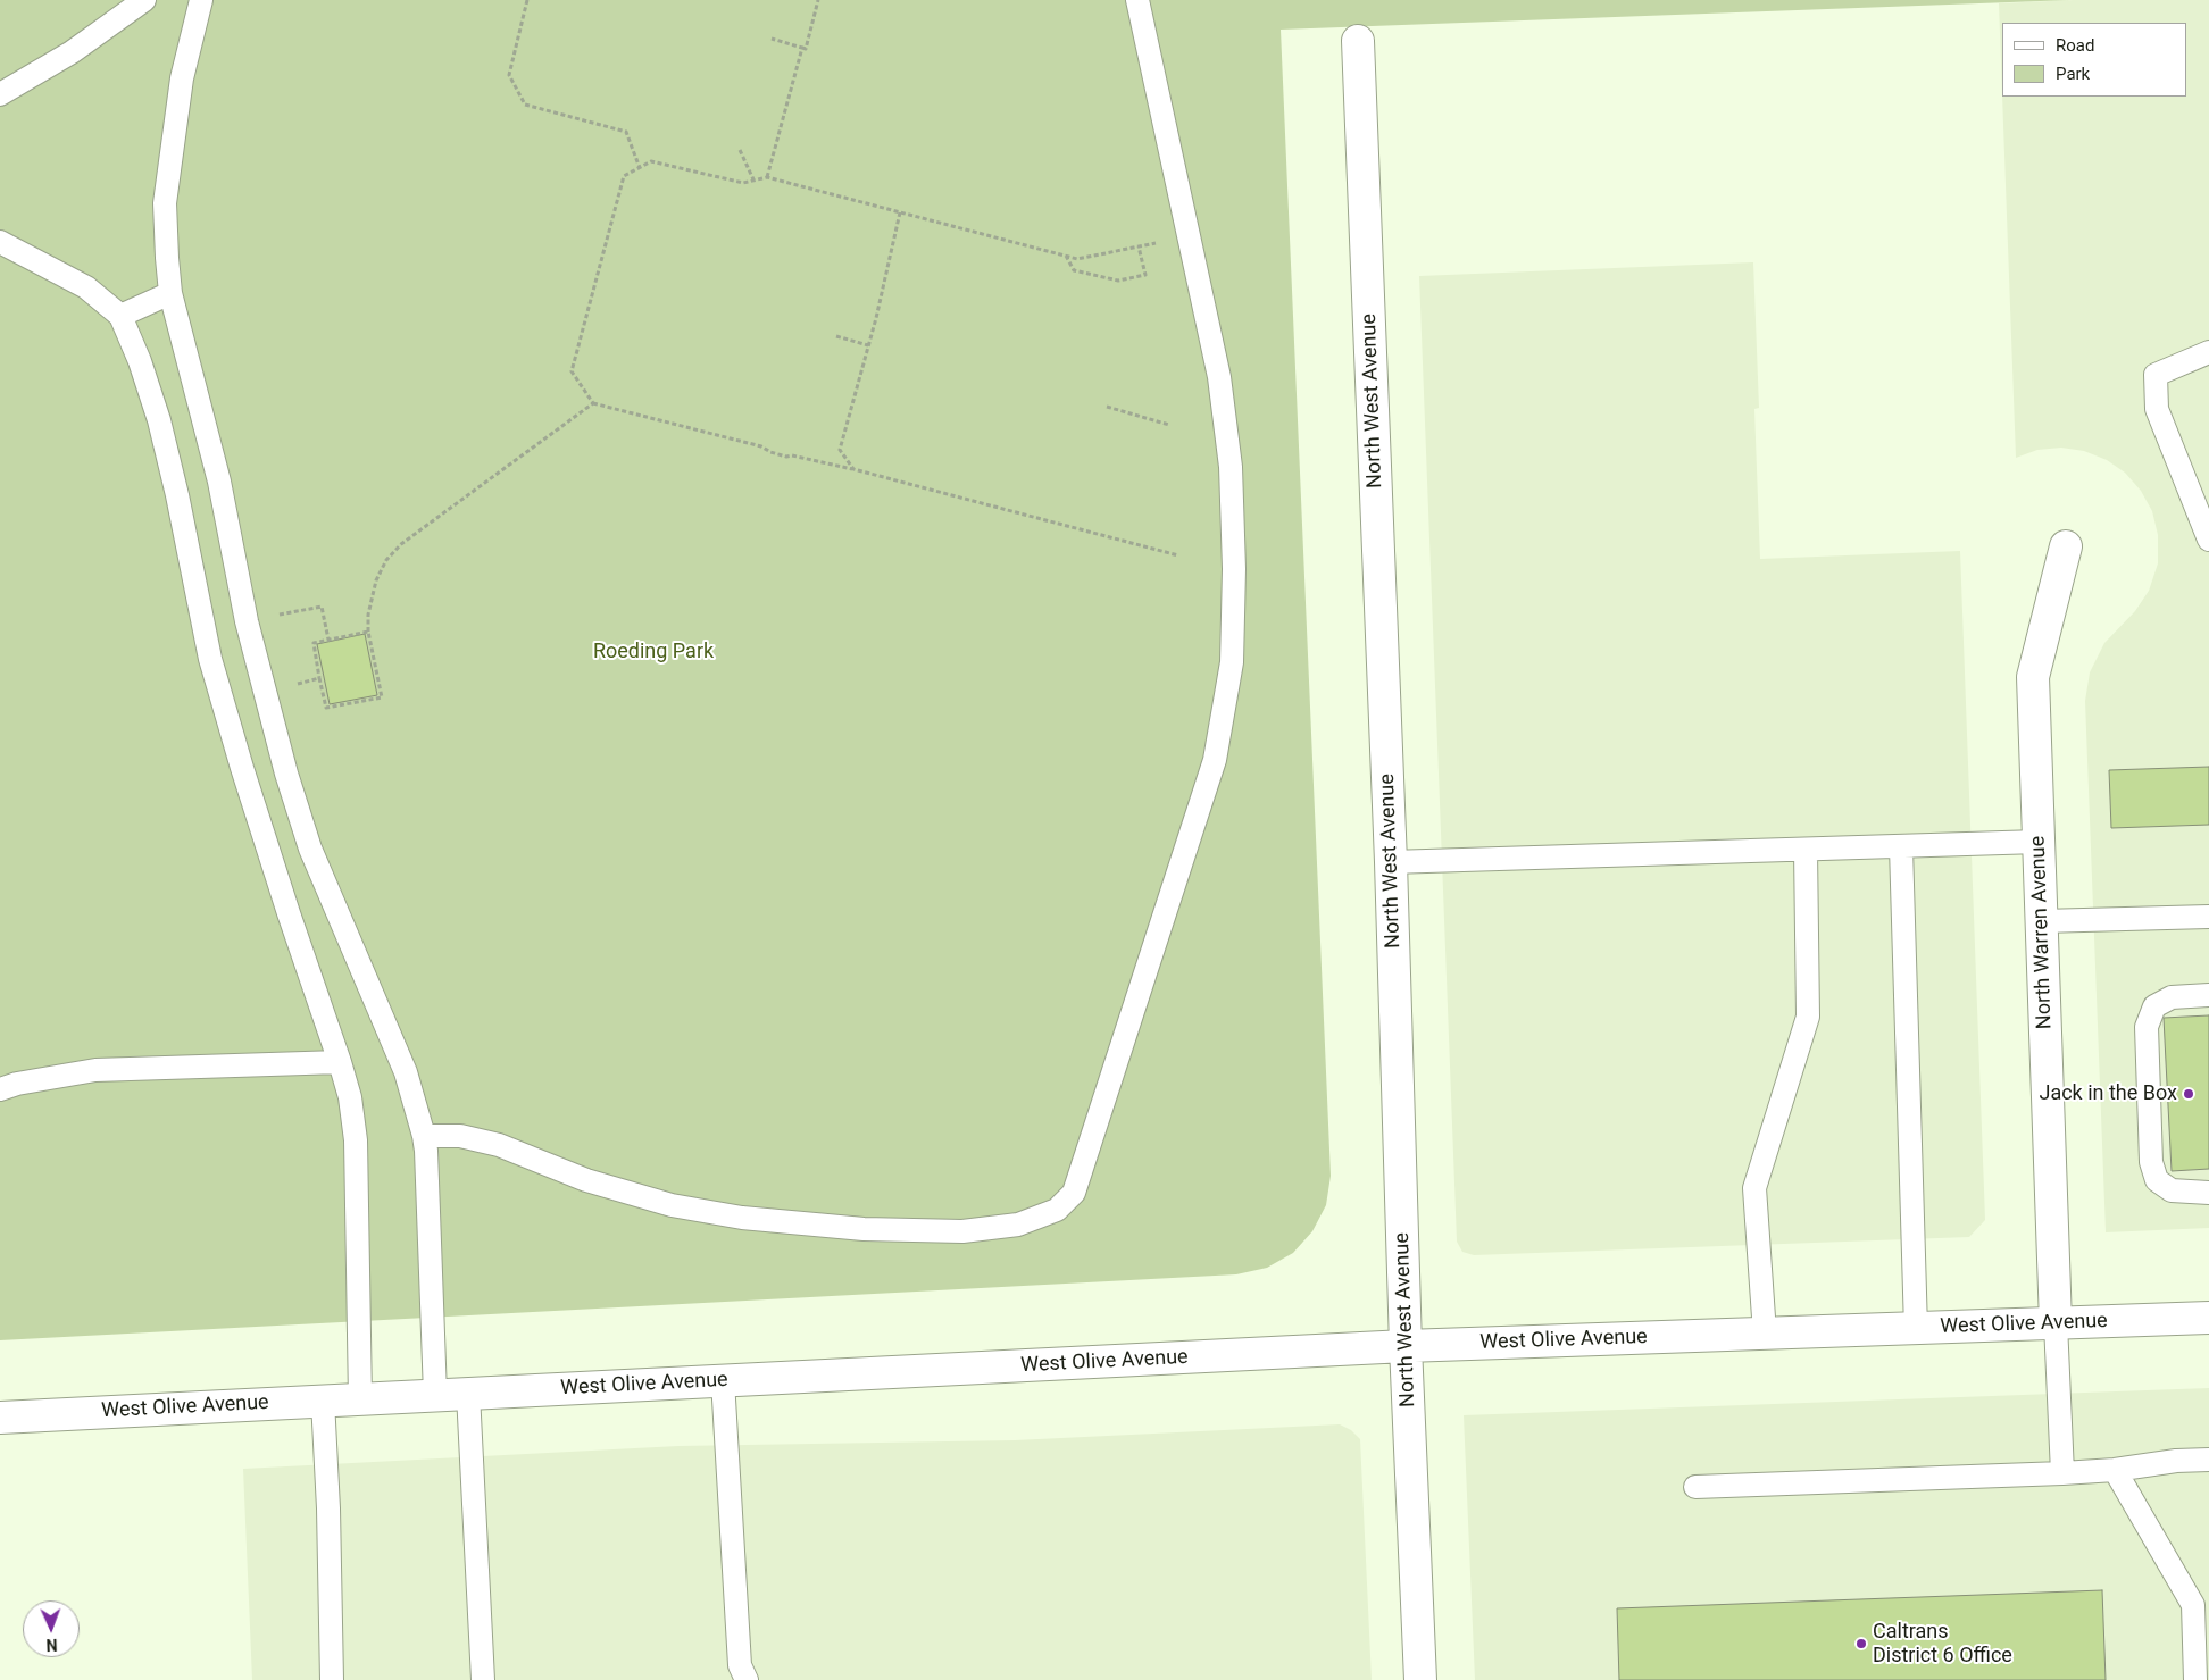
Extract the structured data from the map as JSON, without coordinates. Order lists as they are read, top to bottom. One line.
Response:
{"streets":{"main road":["North West Avenue","North Warren Avenue","West Olive Avenue"]},"crossings":[["North West Avenue","West Olive Avenue"],["North Warren Avenue","West Olive Avenue"]],"parks":["Roeding Park"],"places":["Jack in the Box","Caltrans District 6 Office"],"legend":["Road","Park"],"north":"bottom"}
